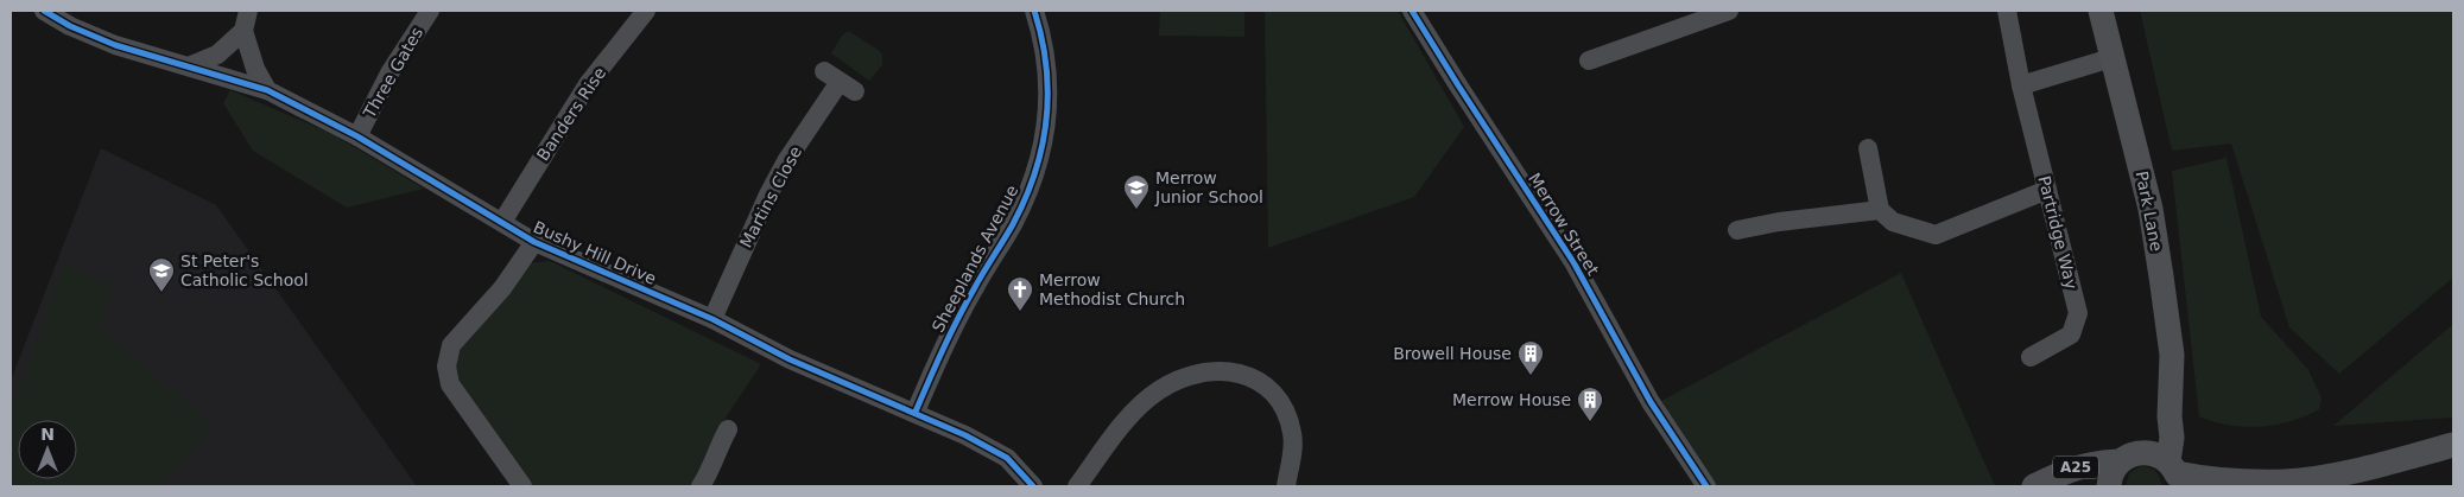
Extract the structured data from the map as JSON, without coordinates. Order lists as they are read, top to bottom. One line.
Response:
{"streets":{"main road":["Park Lane","A25"],"street":["Three Gates","Banders Rise","Martins Close","Merrow Street","Partridge Way","Bushy Hill Drive","Sheeplands Avenue"]},"crossings":[["Three Gates","Bushy Hill Drive"],["Banders Rise","Bushy Hill Drive"],["Martins Close","Bushy Hill Drive"],["Bushy Hill Drive","Sheeplands Avenue"]],"places":{"school or university":["Merrow Junior School","St Peter's Catholic School"],"church":["Merrow Methodist Church"],"building":["Browell House","Merrow House"]},"north":"top"}
